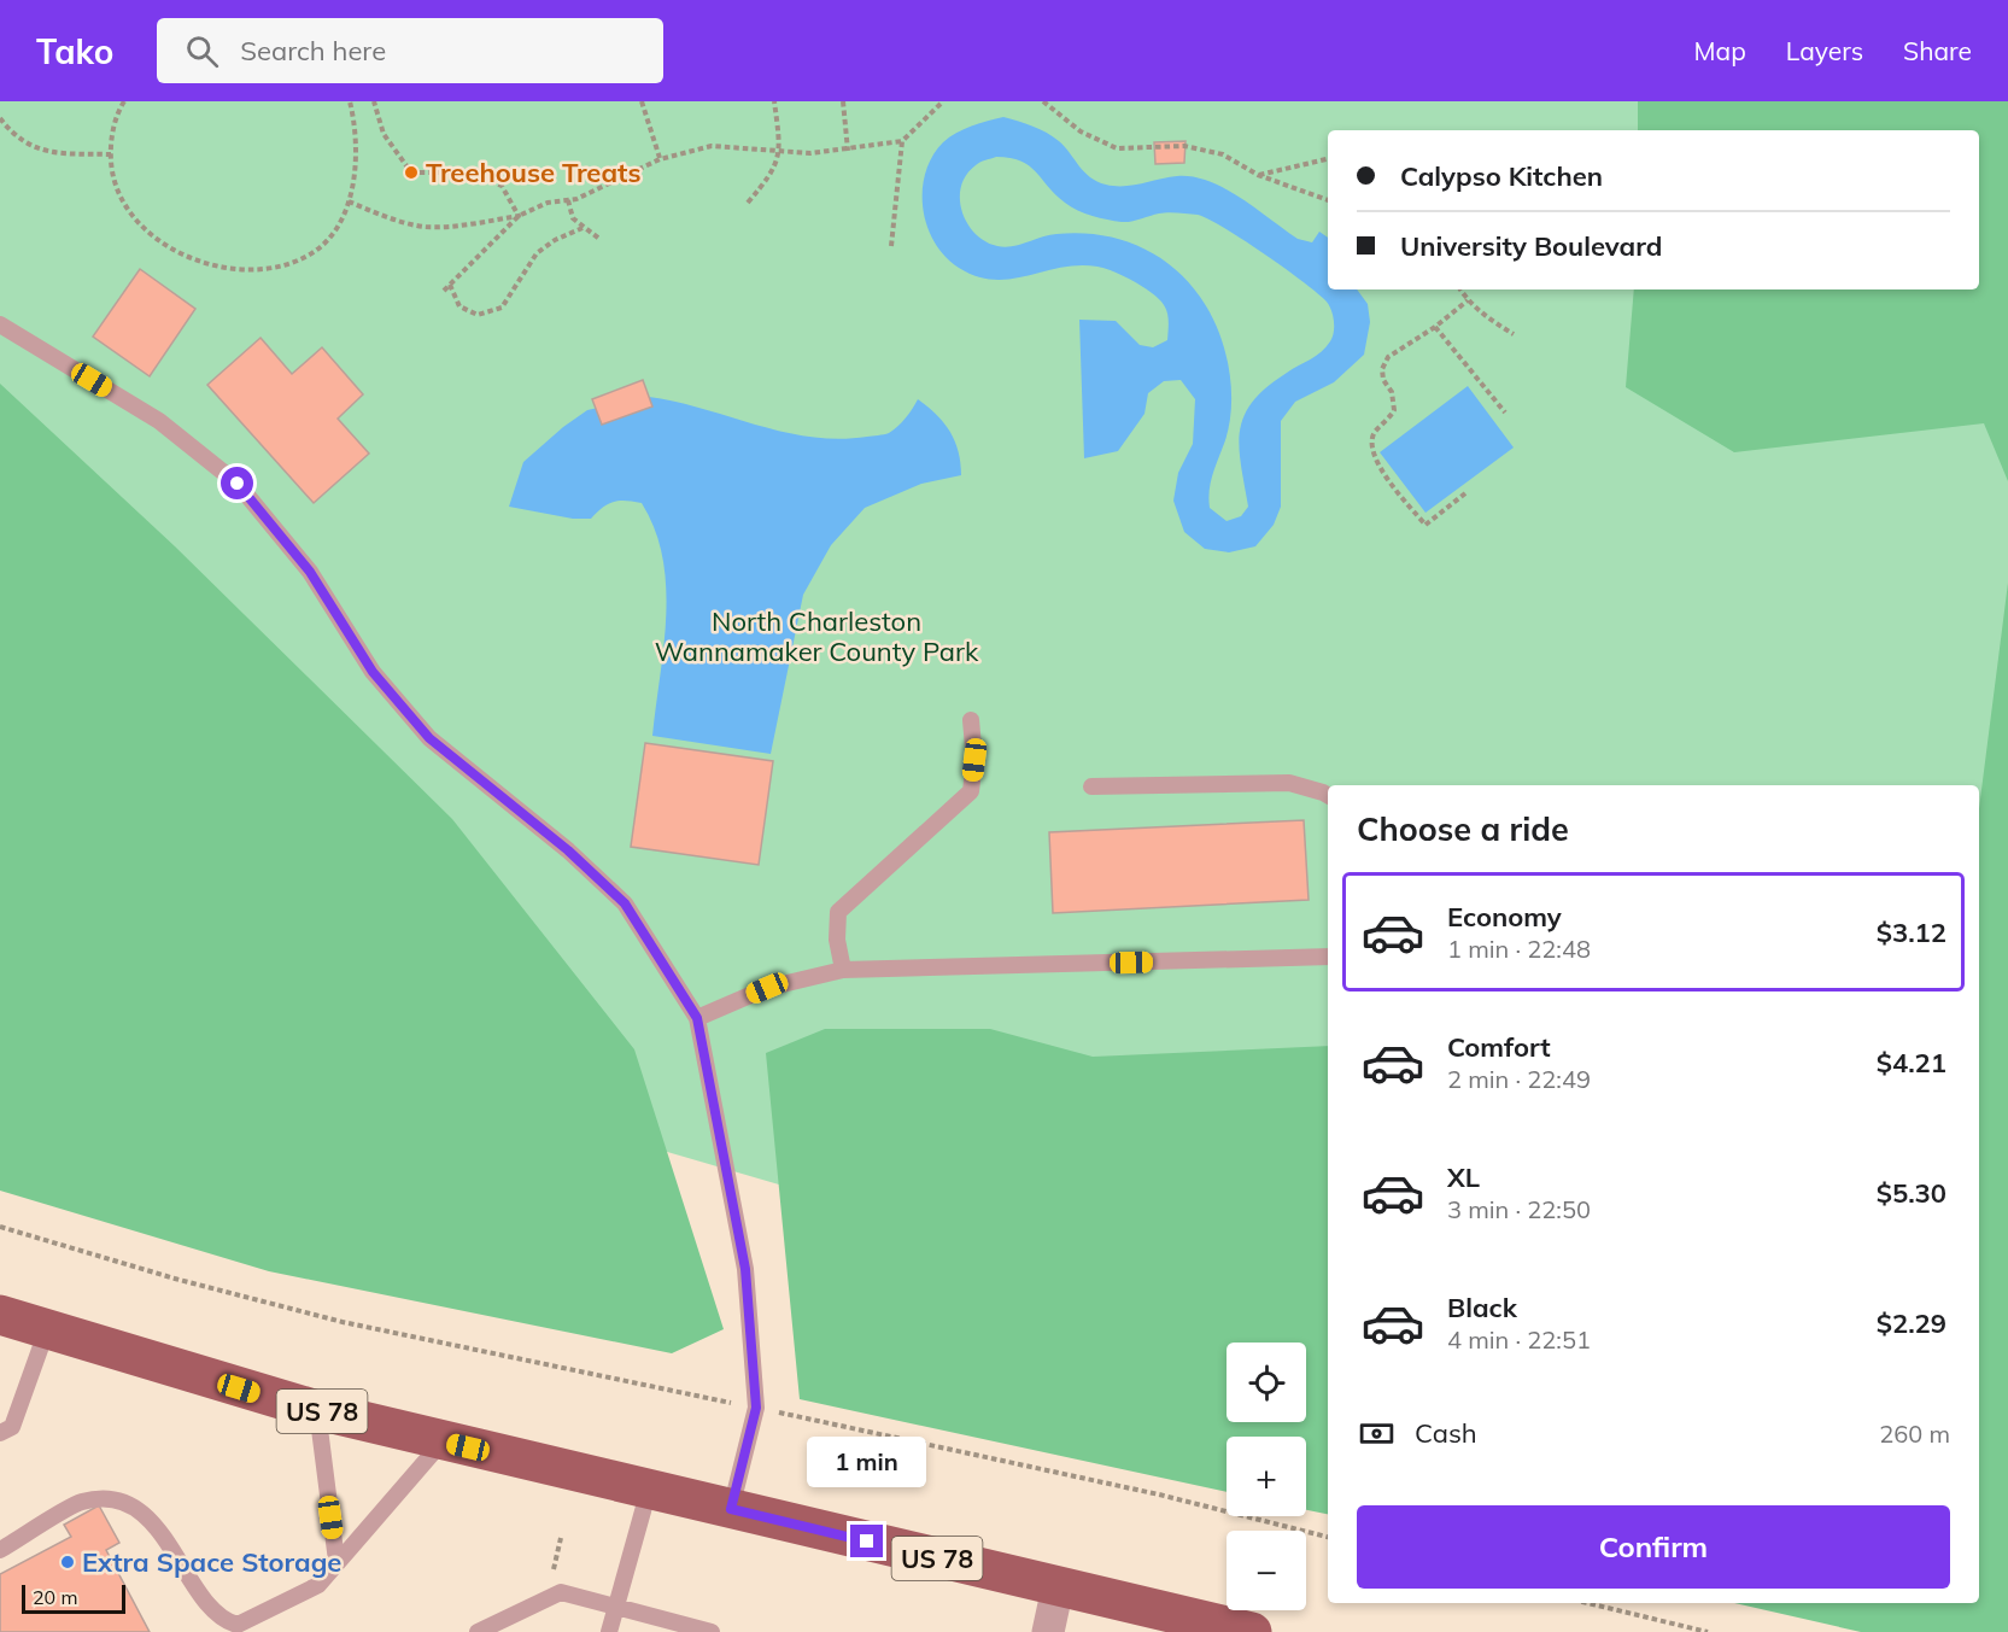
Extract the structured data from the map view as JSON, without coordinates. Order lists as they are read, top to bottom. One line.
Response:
{"streets":{"main road":["US 78"]},"parks":["North Charleston Wannamaker County Park"],"places":["Treehouse Treats","Extra Space Storage"],"scale_bar":"20 m","page":{"header":"Tako","search":"Search here","nav":["Map","Layers","Share"],"banner":["Calypso Kitchen","University Boulevard"],"heading":"Choose a ride","list":[{"name":"Economy","note":"1 min · 22:48","value":"$3.12"},{"name":"Comfort","note":"2 min · 22:49","value":"$4.21"},{"name":"XL","note":"3 min · 22:50","value":"$5.30"},{"name":"Black","note":"4 min · 22:51","value":"$2.29"}],"map_buttons":["+","−"],"pay":["Cash","260 m"],"bubble":"1 min","buttons":"Confirm","scale":"20 m"}}
